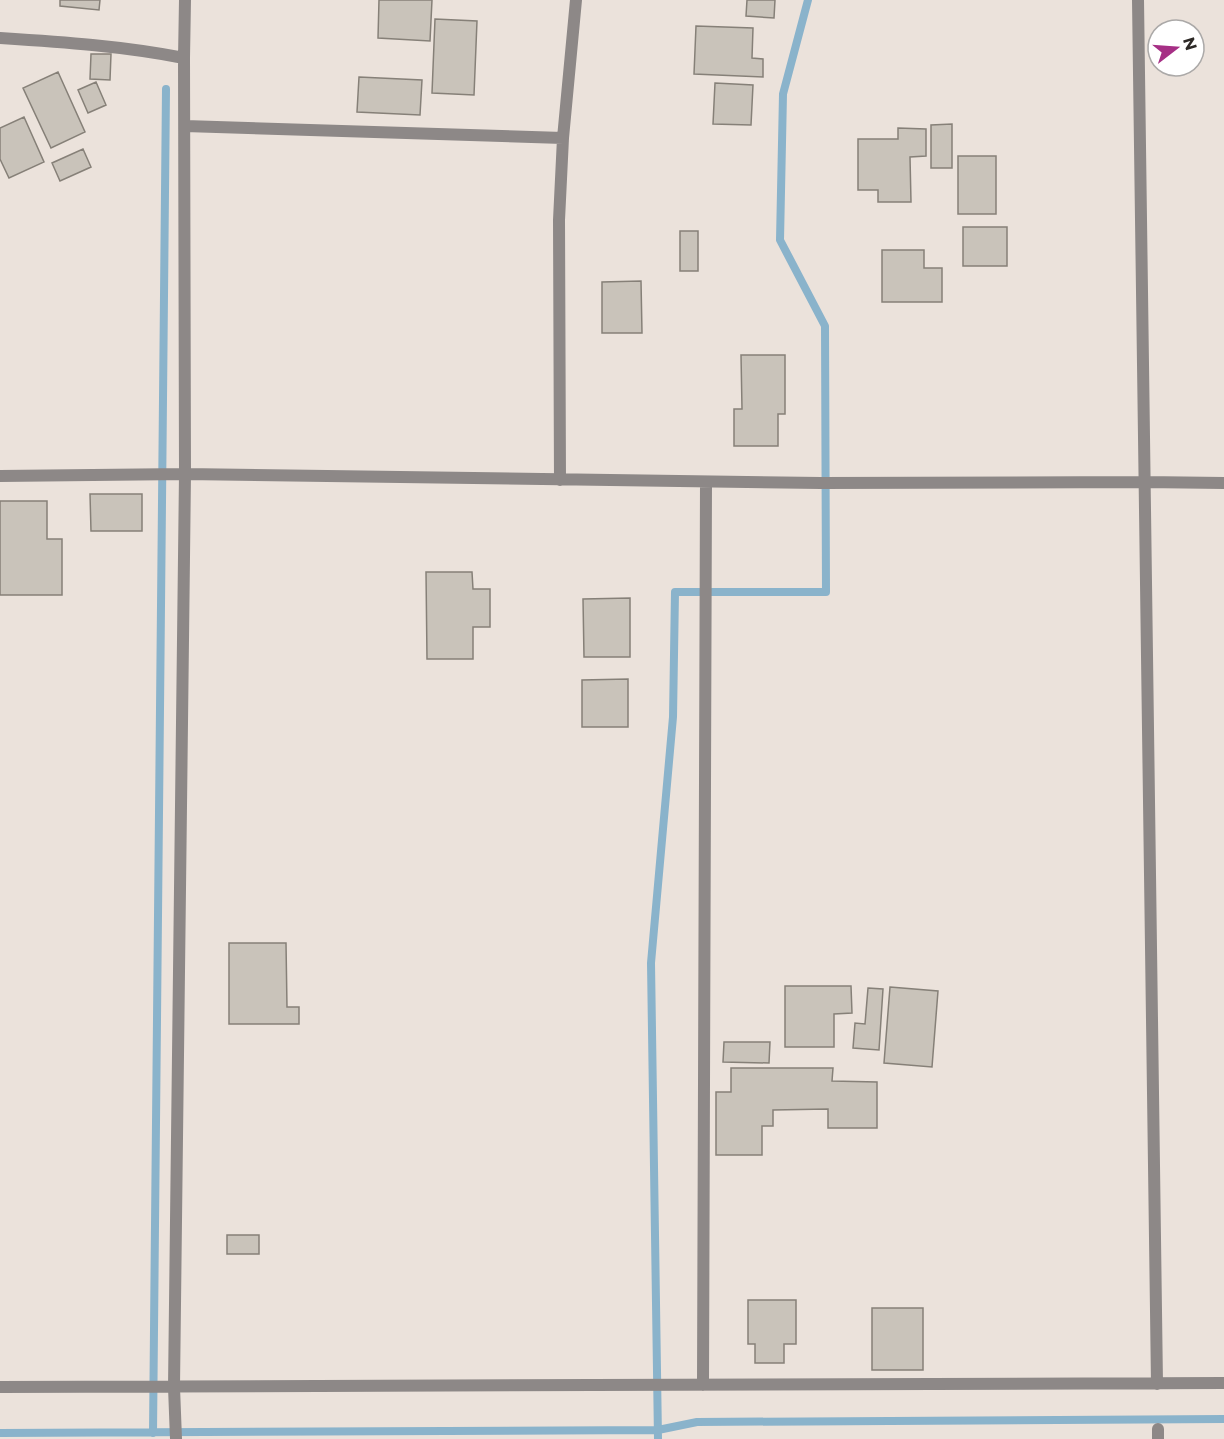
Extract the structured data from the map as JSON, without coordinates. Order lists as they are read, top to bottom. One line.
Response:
{"north":"right"}
